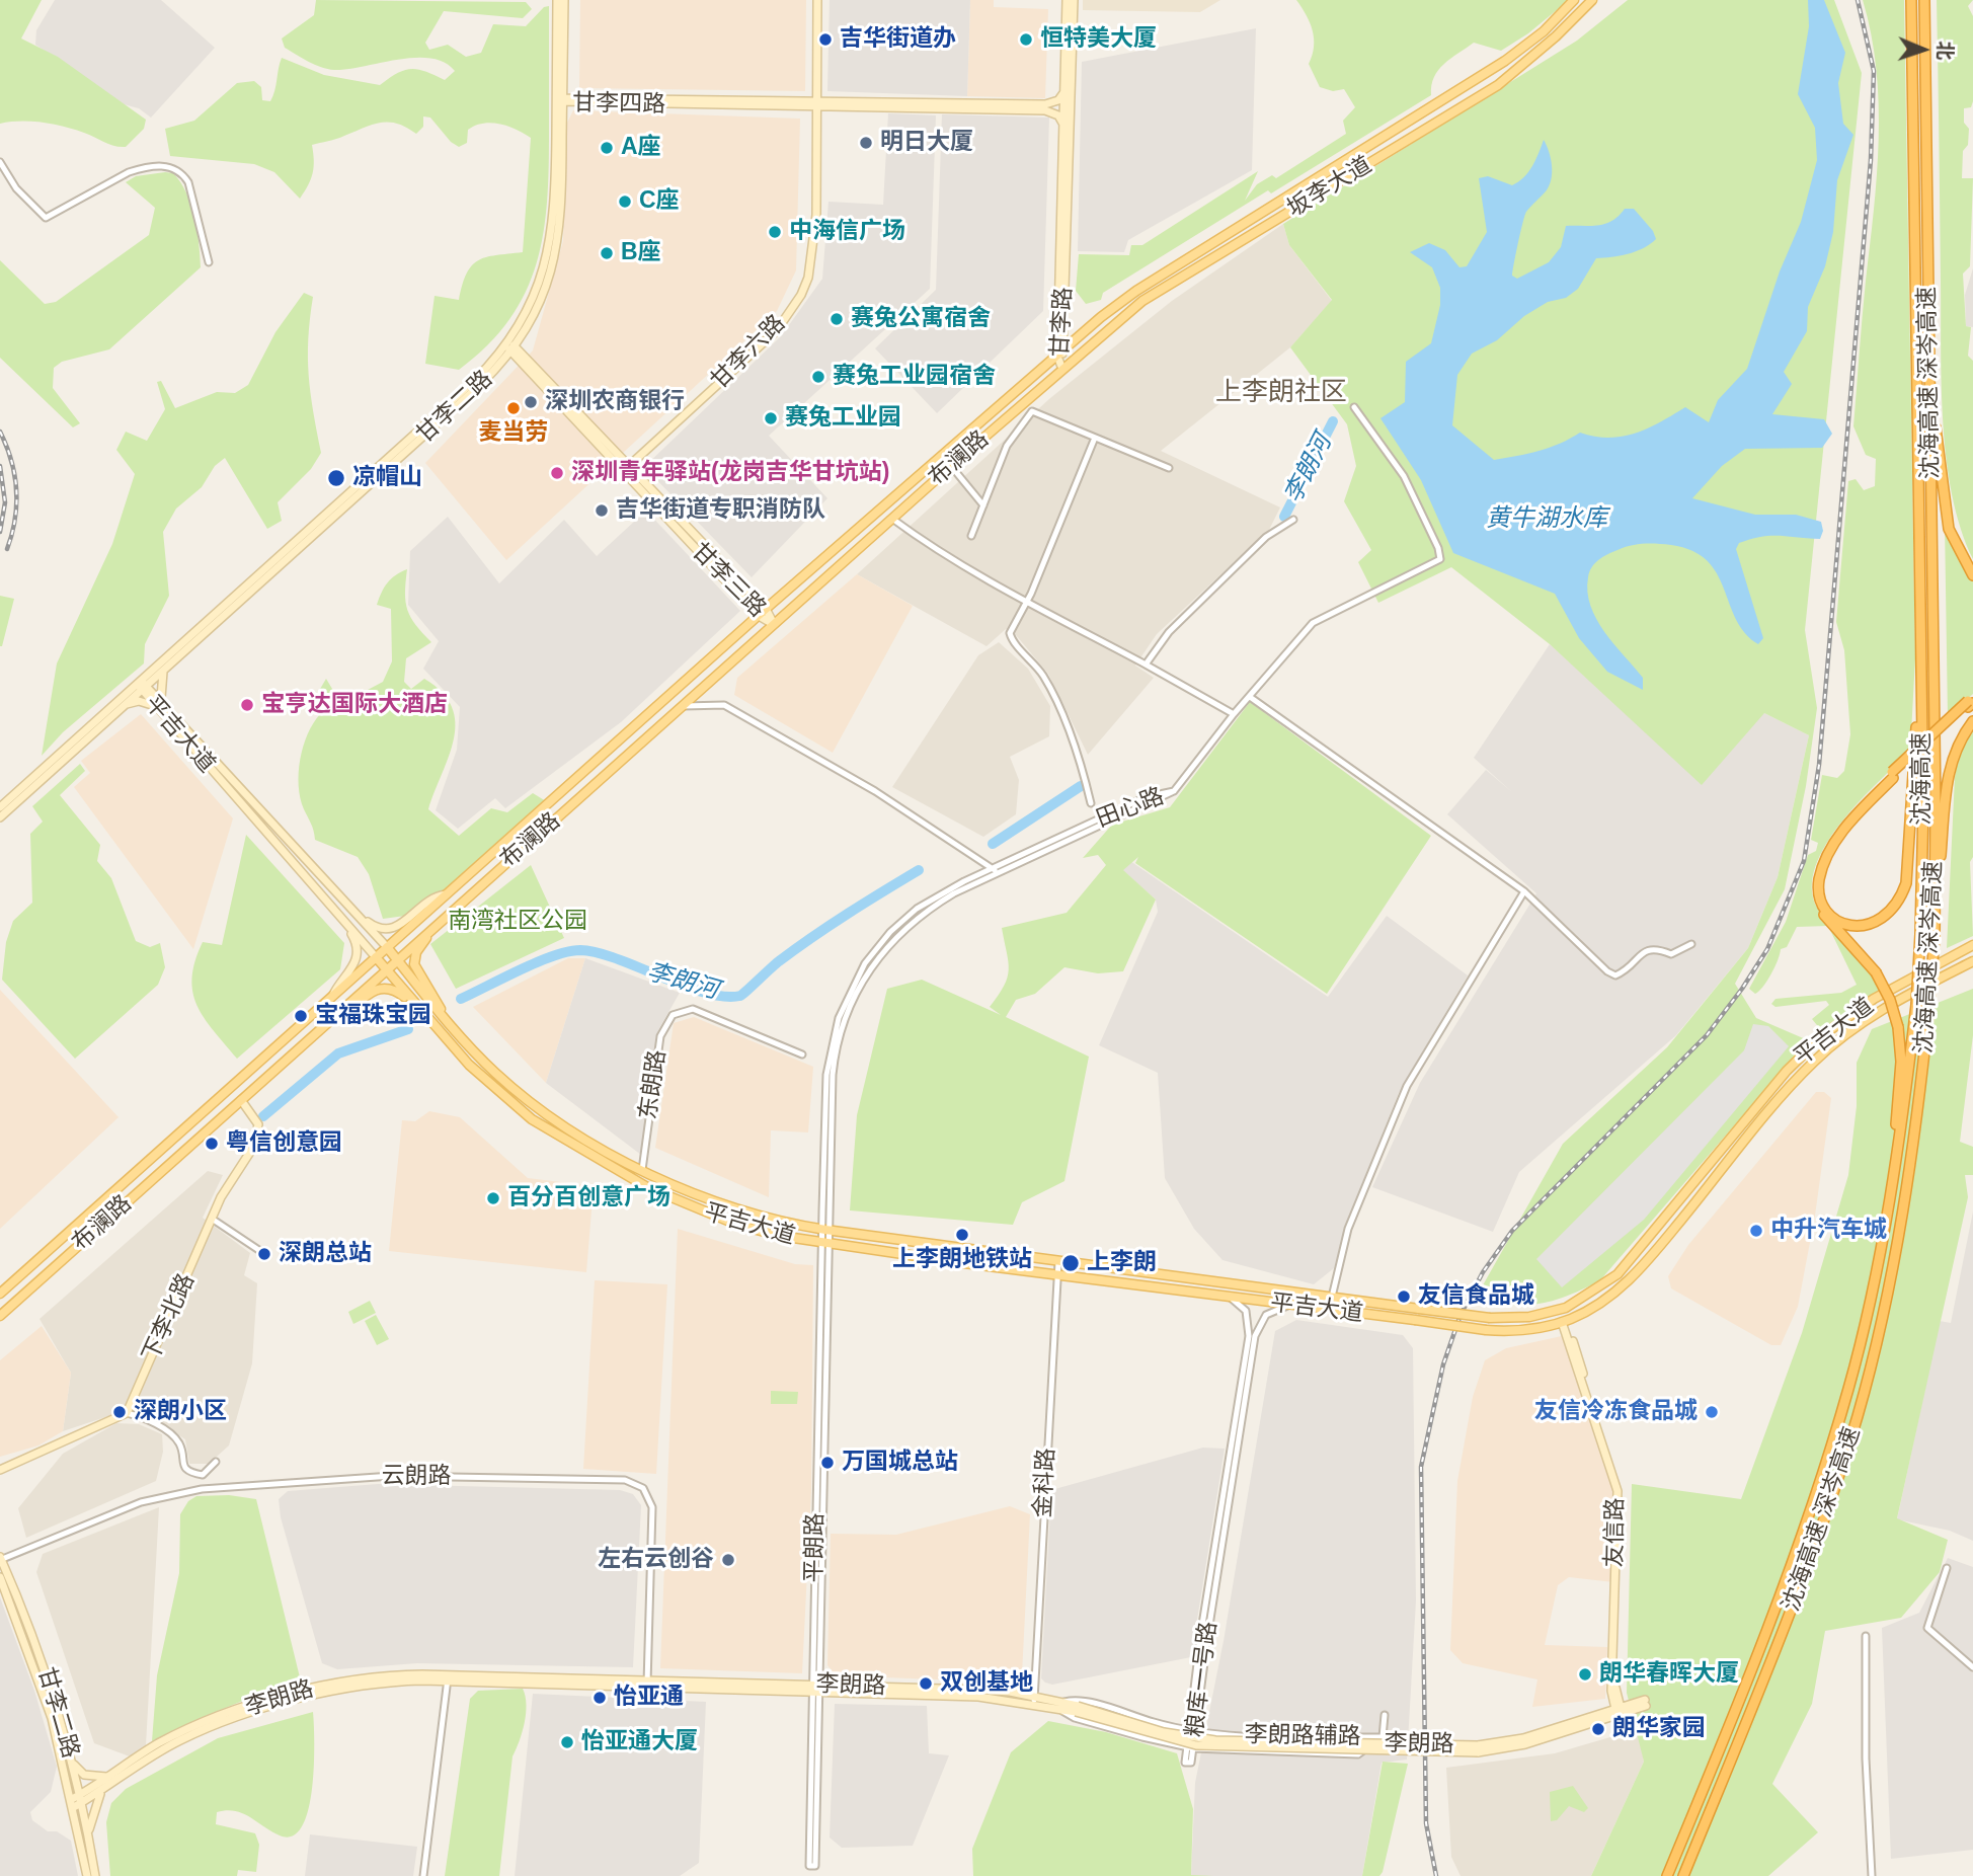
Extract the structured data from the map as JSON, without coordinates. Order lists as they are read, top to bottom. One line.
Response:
{"streets":{"highway":["沈海高速 深岑高速","沈海高速"],"main road":["坂李大道","布澜路","平吉大道"],"street":["甘李四路","甘李路","甘李六路","甘李二路","甘李三路","田心路","东朗路","下李北路","云朗路","金科路","友信路","平朗路","粮库一号路","李朗路","李朗路辅路"]},"crossings":[["甘李四路","甘李路"],["甘李四路","甘李六路"],["甘李四路","甘李二路"],["坂李大道","甘李路"],["坂李大道","布澜路"],["甘李路","布澜路"],["沈海高速 深岑高速","沈海高速"],["甘李二路","甘李三路"],["甘李二路","平吉大道"],["甘李二路","云朗路"],["甘李二路","李朗路"],["布澜路","甘李三路"],["布澜路","平吉大道"],["布澜路","下李北路"],["平吉大道","田心路"],["平吉大道","东朗路"],["平吉大道","金科路"],["平吉大道","友信路"],["平吉大道","平朗路"],["平吉大道","粮库一号路"],["田心路","平朗路"],["云朗路","李朗路"],["金科路","李朗路"],["友信路","李朗路"],["平朗路","李朗路"],["粮库一号路","李朗路辅路"],["李朗路","李朗路辅路"]],"districts":["上李朗社区"],"water":["李朗河","黄牛湖水库"],"parks":["南湾社区公园"],"places":["吉华街道办","恒特美大厦","明日大厦","A座","C座","中海信广场","B座","赛兔公寓宿舍","赛兔工业园宿舍","深圳农商银行","麦当劳","赛兔工业园","深圳青年驿站(龙岗吉华甘坑站)","凉帽山","吉华街道专职消防队","宝亨达国际大酒店","宝福珠宝园","粤信创意园","百分百创意广场","中升汽车城","上李朗地铁站","深朗总站","上李朗","友信食品城","深朗小区","友信冷冻食品城","万国城总站","左右云创谷","朗华春晖大厦","双创基地","怡亚通","朗华家园","怡亚通大厦"],"north":"right"}
